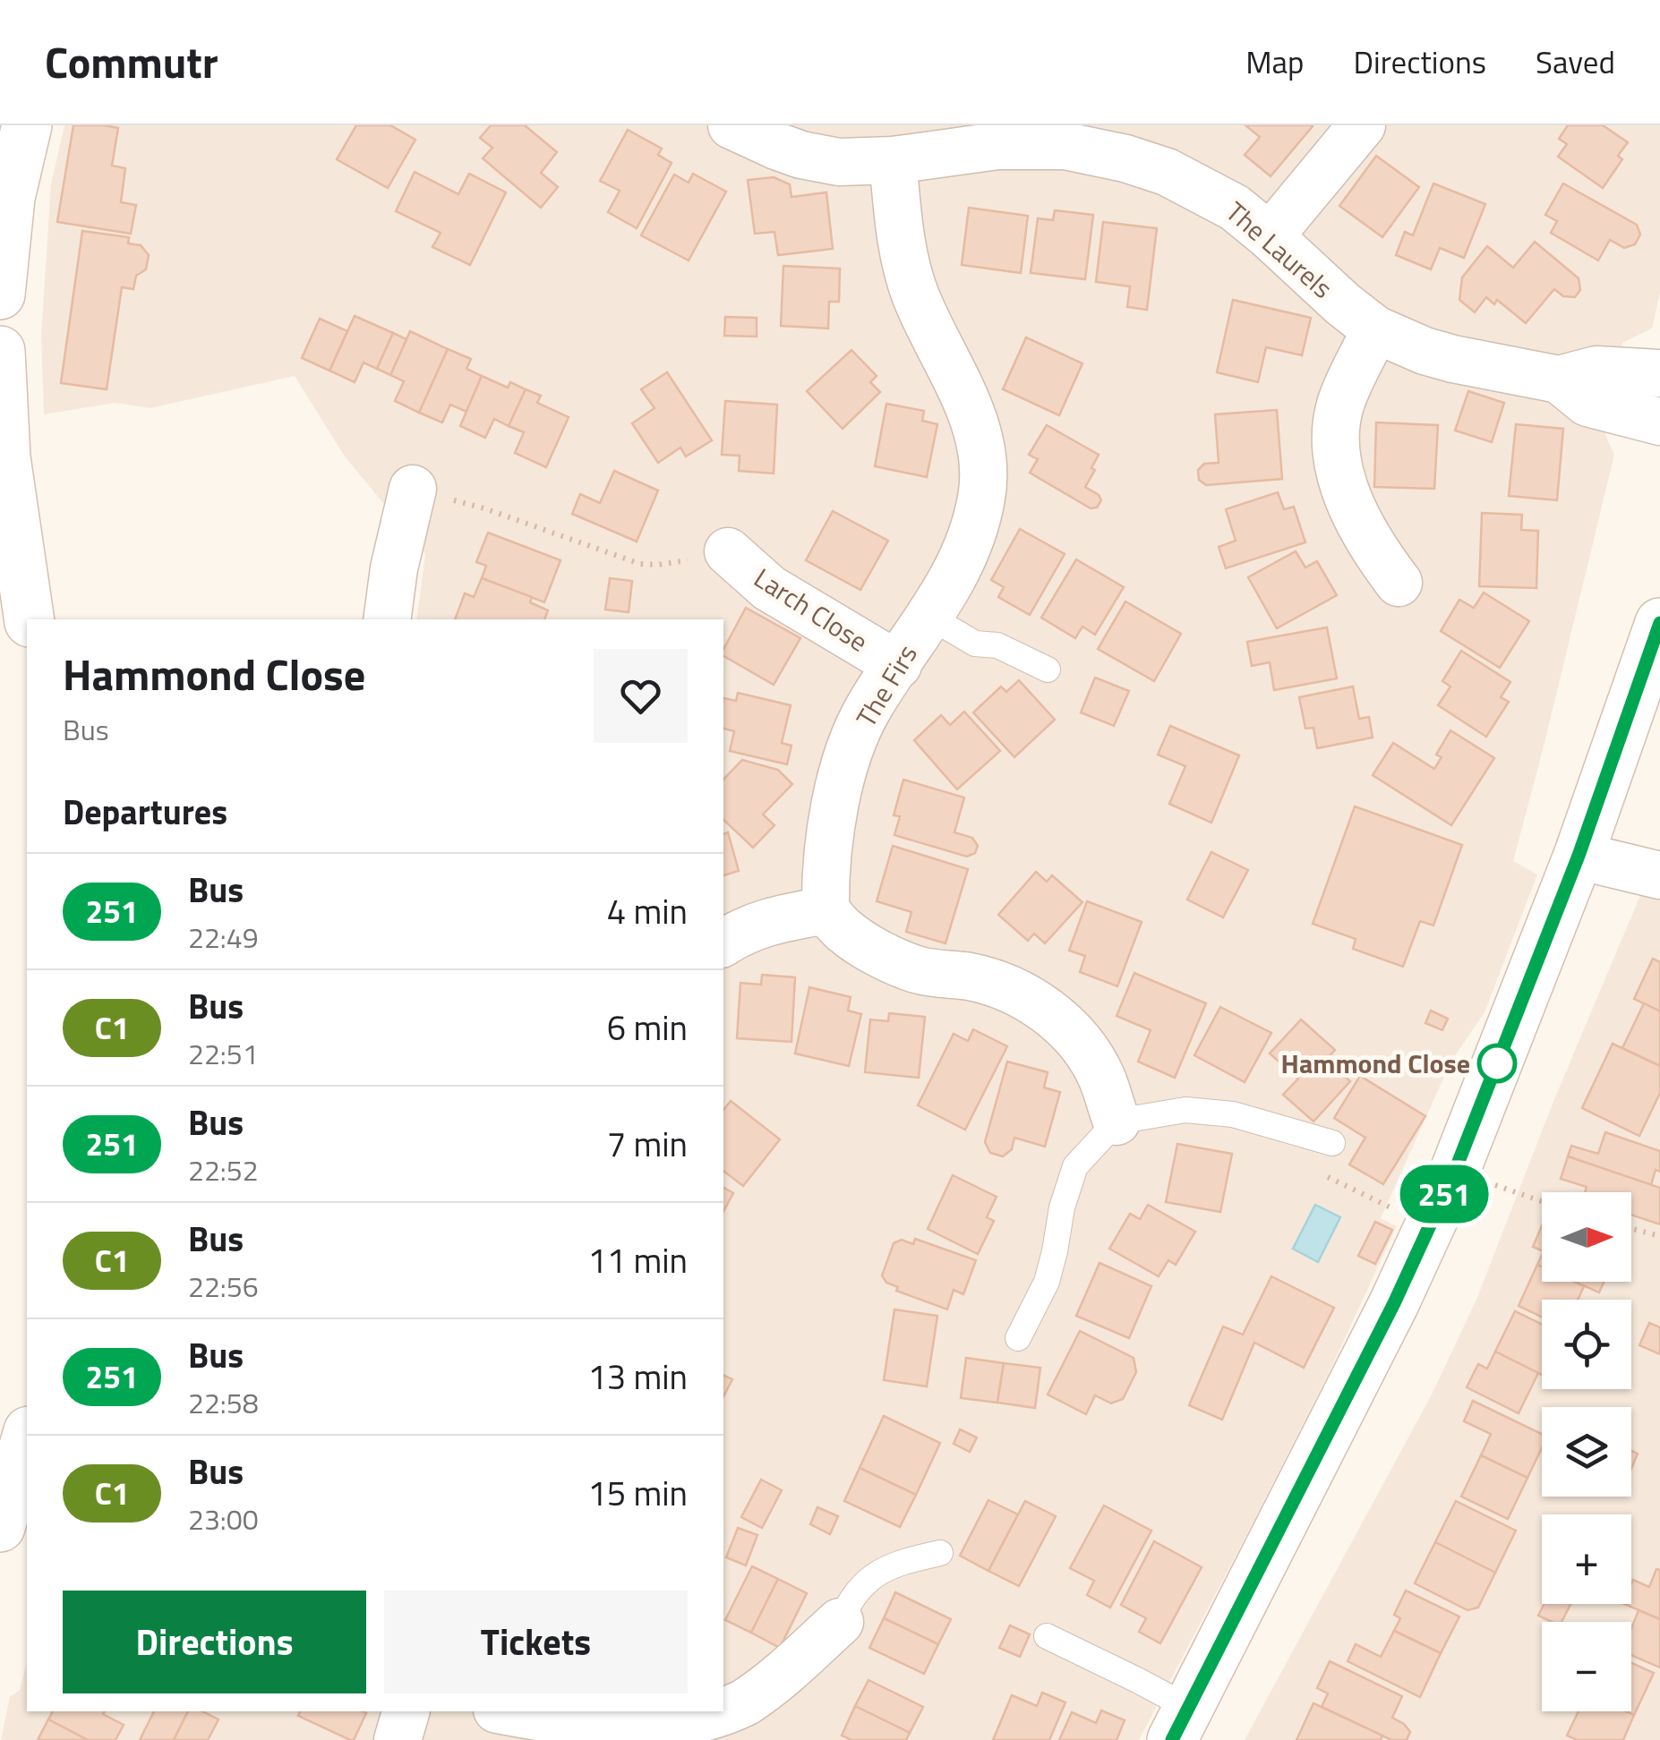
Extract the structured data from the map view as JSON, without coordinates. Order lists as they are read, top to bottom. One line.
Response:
{"streets":{"street":["The Laurels","Larch Close","The Firs"]},"crossings":[["The Laurels","The Firs"],["Larch Close","The Firs"]],"places":["Hammond Close"],"lines":["bus line 251"],"north":"right","page":{"header":"Commutr","nav":["Map","Directions","Saved"],"on_map":"251","heading":[["Hammond Close","Bus"],"Departures"],"list":[{"mark":"251","name":"Bus","note":"22:49","value":"4 min"},{"mark":"C1","name":"Bus","note":"22:51","value":"6 min"},{"mark":"251","name":"Bus","note":"22:52","value":"7 min"},{"mark":"C1","name":"Bus","note":"22:56","value":"11 min"},{"mark":"251","name":"Bus","note":"22:58","value":"13 min"},{"mark":"C1","name":"Bus","note":"23:00","value":"15 min"}],"map_buttons":["+","−"],"buttons":["Directions","Tickets"]}}
